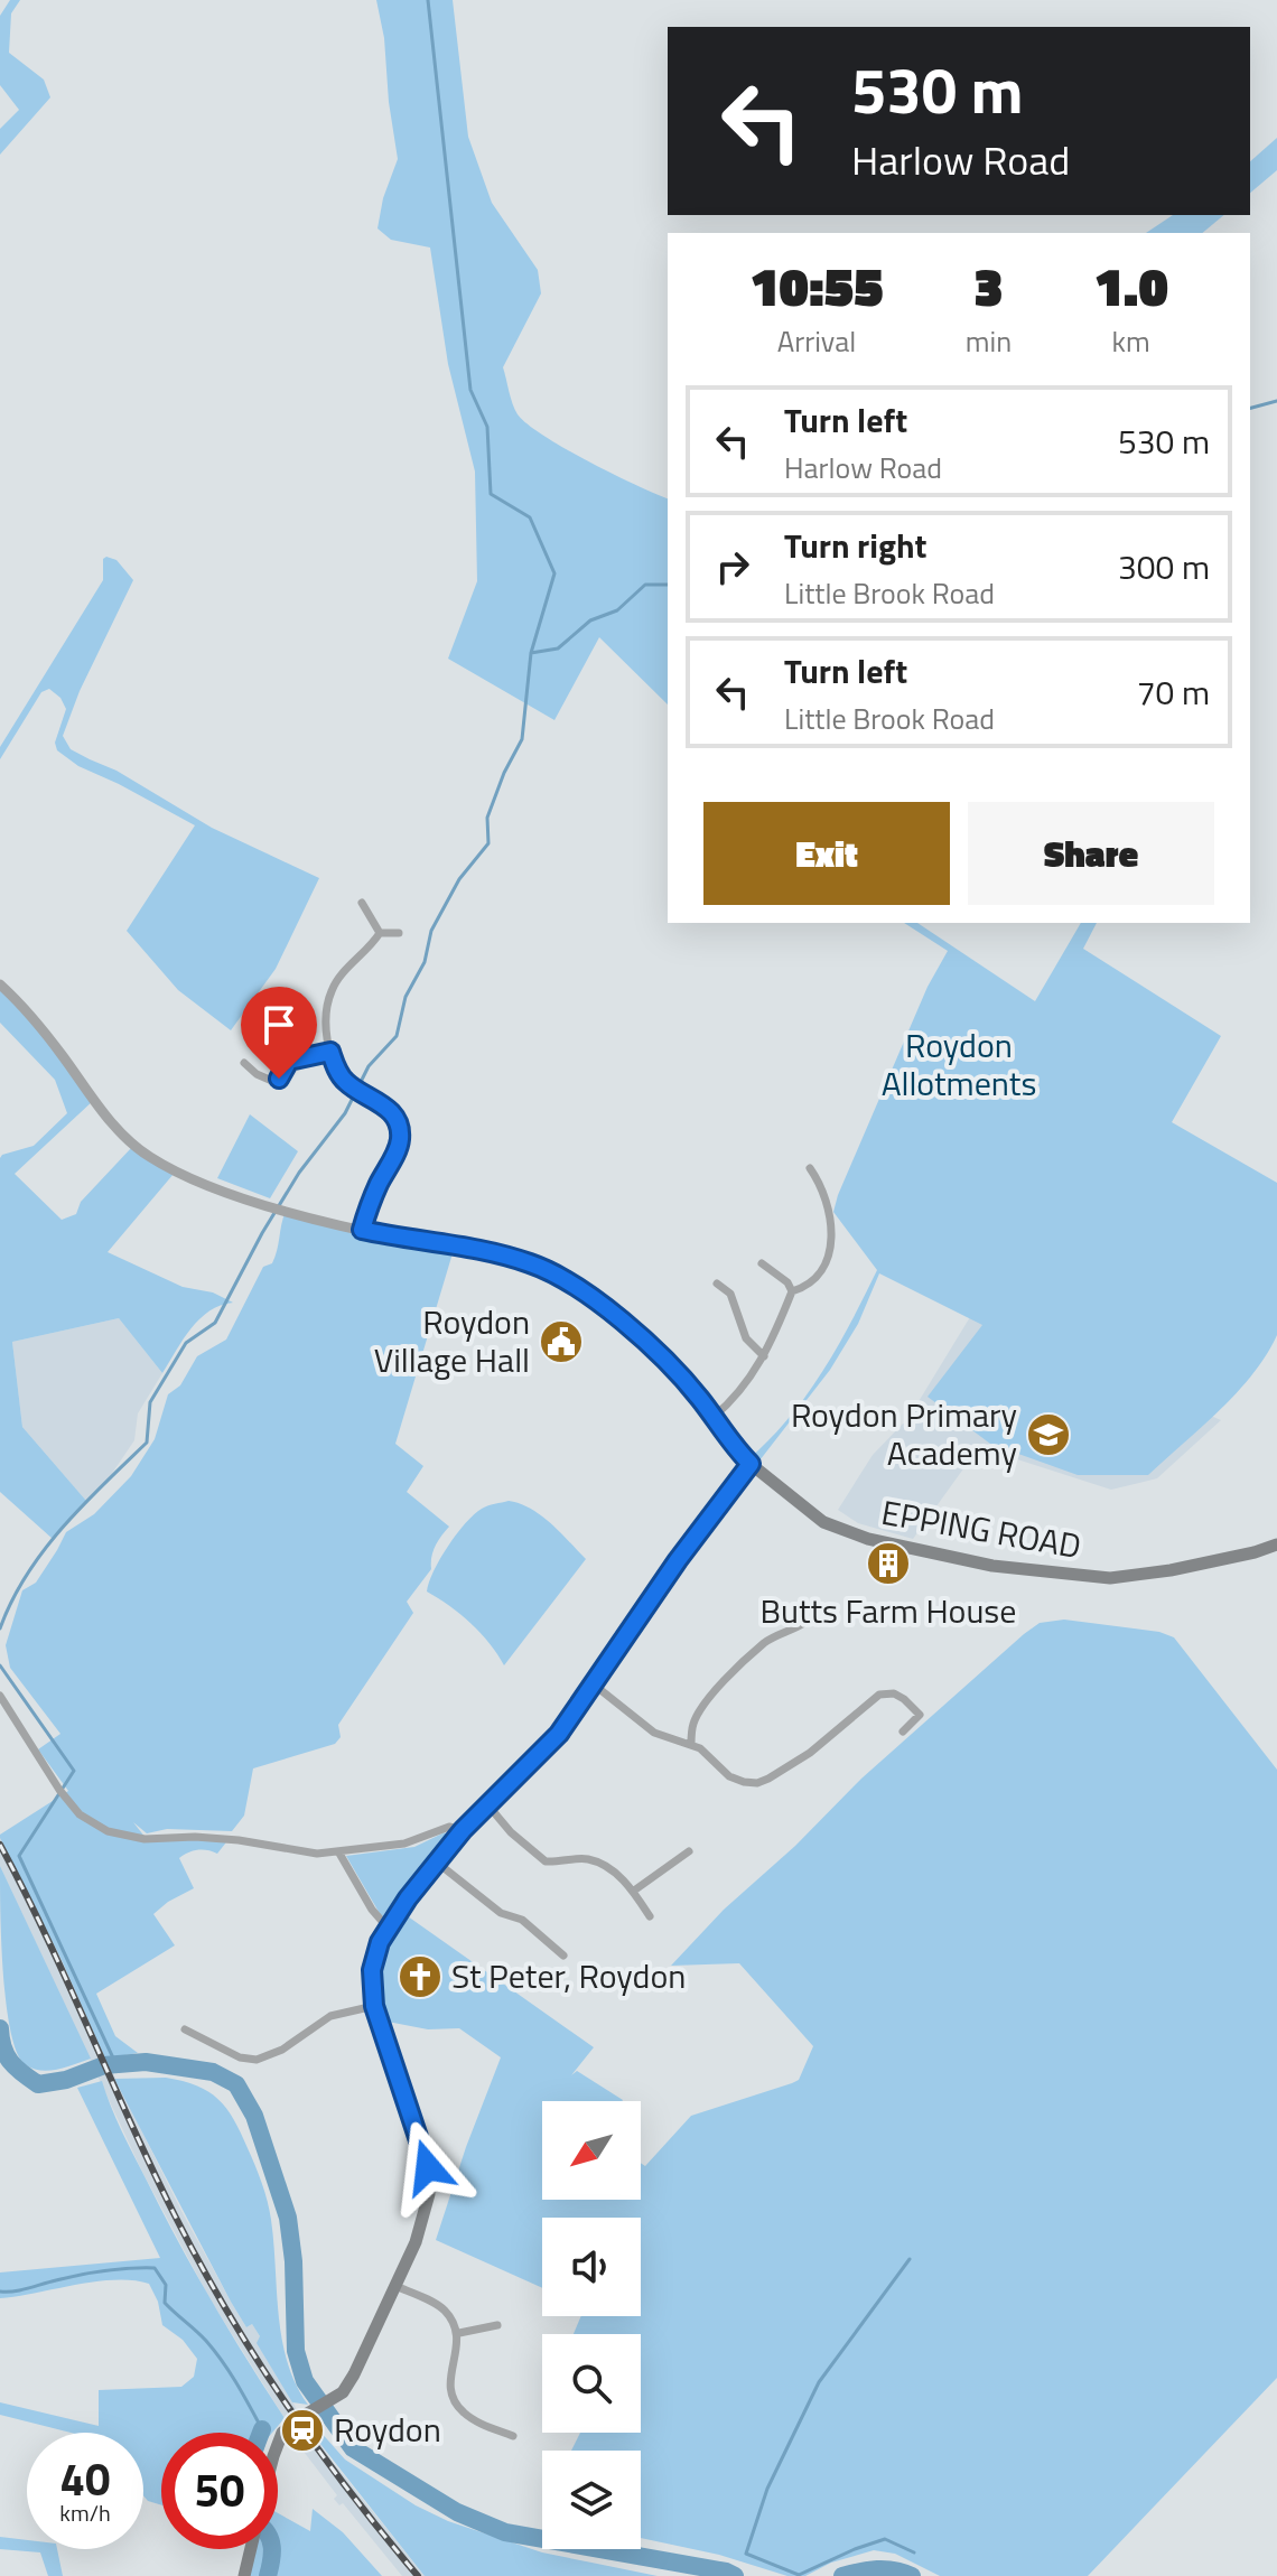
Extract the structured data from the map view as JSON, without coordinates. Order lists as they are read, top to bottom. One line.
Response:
{"streets":{"main road":["EPPING ROAD"]},"parks":["Roydon Allotments"],"places":{"public building":["Roydon Village Hall"],"school or university":["Roydon Primary Academy"],"building":["Butts Farm House"],"church":["St Peter, Roydon"],"station":["Roydon"]},"north":"bottom left","page":{"turn":["530 m","Harlow Road"],"eta":["10:55","Arrival","3","min","1.0","km"],"list":[{"name":"Turn left","note":"Harlow Road","value":"530 m"},{"name":"Turn right","note":"Little Brook Road","value":"300 m"},{"name":"Turn left","note":"Little Brook Road","value":"70 m"}],"buttons":["Exit","Share"],"speed":"40 km/h","limit":"50"}}
